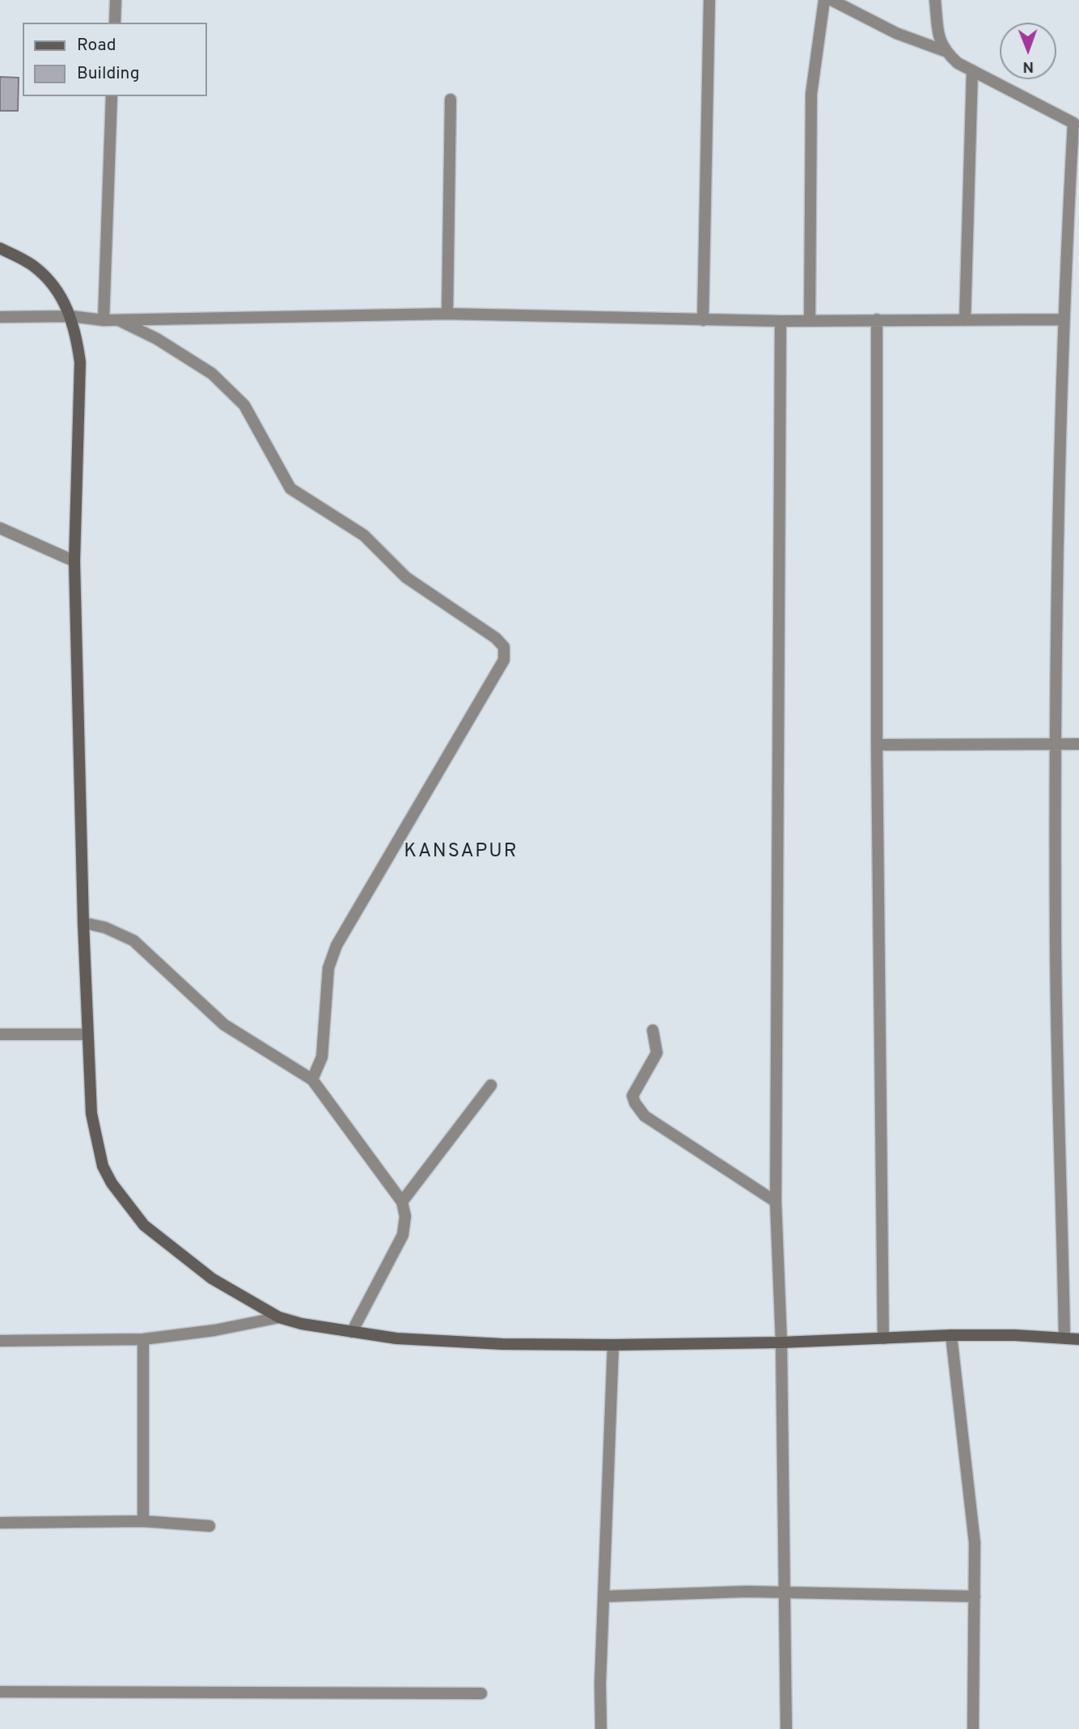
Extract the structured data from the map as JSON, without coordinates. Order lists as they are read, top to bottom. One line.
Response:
{"districts":["KANSAPUR"],"legend":["Road","Building"],"north":"bottom"}
